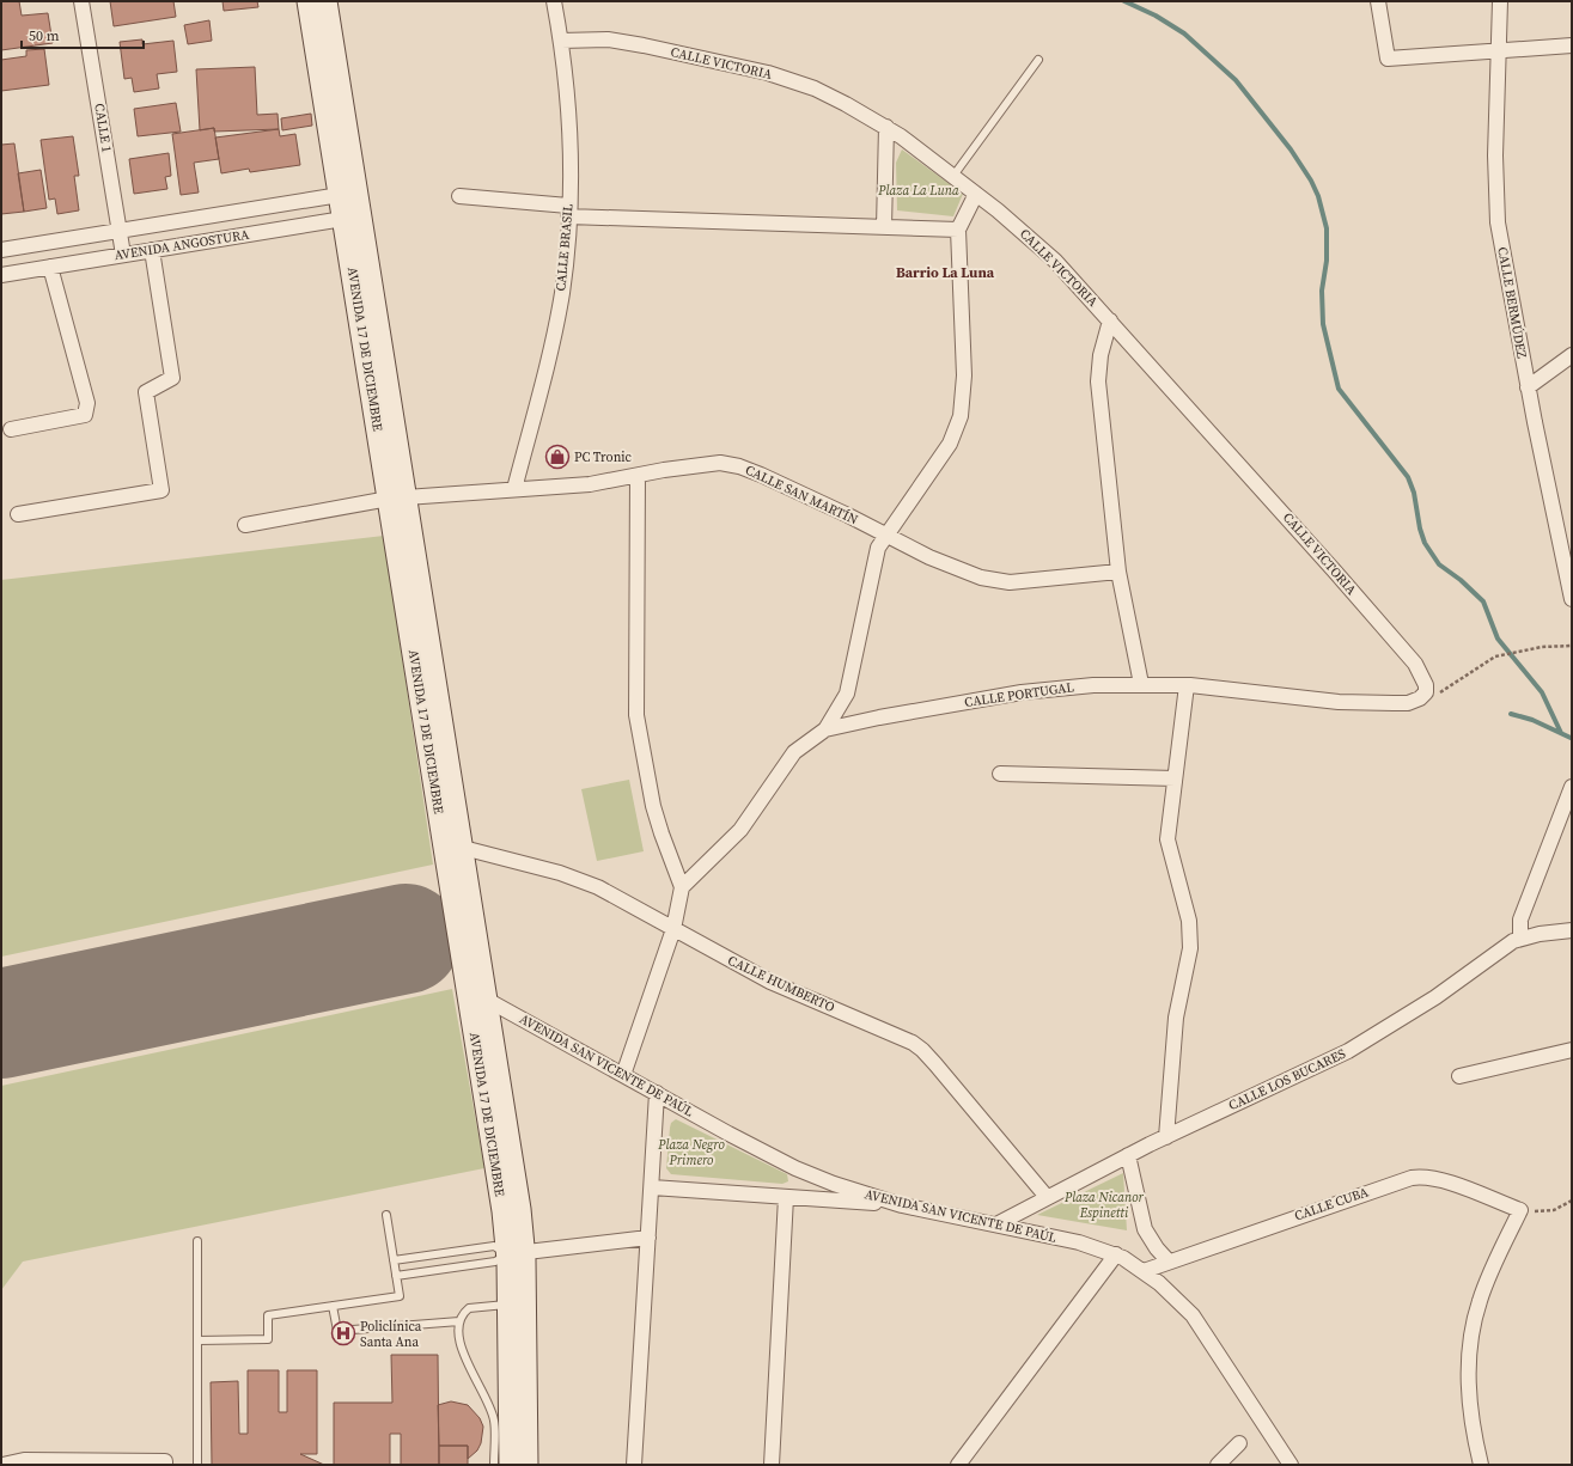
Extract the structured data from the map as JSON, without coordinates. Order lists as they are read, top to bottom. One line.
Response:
{"streets":{"street":["CALLE VICTORIA","CALLE 1","AVENIDA ANGOSTURA","CALLE BRASIL","CALLE BERMÚDEZ","AVENIDA 17 DE DICIEMBRE","CALLE SAN MARTÍN","CALLE PORTUGAL","CALLE HUMBERTO","AVENIDA SAN VICENTE DE PAÚL","CALLE LOS BUCARES","CALLE CUBA"]},"crossings":[["CALLE VICTORIA","CALLE BRASIL"],["CALLE VICTORIA","CALLE PORTUGAL"],["CALLE 1","AVENIDA ANGOSTURA"],["AVENIDA ANGOSTURA","AVENIDA 17 DE DICIEMBRE"],["CALLE BRASIL","CALLE SAN MARTÍN"],["AVENIDA 17 DE DICIEMBRE","CALLE SAN MARTÍN"],["AVENIDA 17 DE DICIEMBRE","CALLE HUMBERTO"],["AVENIDA 17 DE DICIEMBRE","AVENIDA SAN VICENTE DE PAÚL"],["CALLE HUMBERTO","CALLE LOS BUCARES"],["AVENIDA SAN VICENTE DE PAÚL","CALLE LOS BUCARES"],["AVENIDA SAN VICENTE DE PAÚL","CALLE CUBA"]],"districts":["Barrio La Luna"],"parks":["Plaza La Luna","Plaza Negro Primero","Plaza Nicanor Espinetti"],"places":{"shop":["PC Tronic"],"hospital":["Policlínica Santa Ana"]},"scale_bar":"50 m"}
